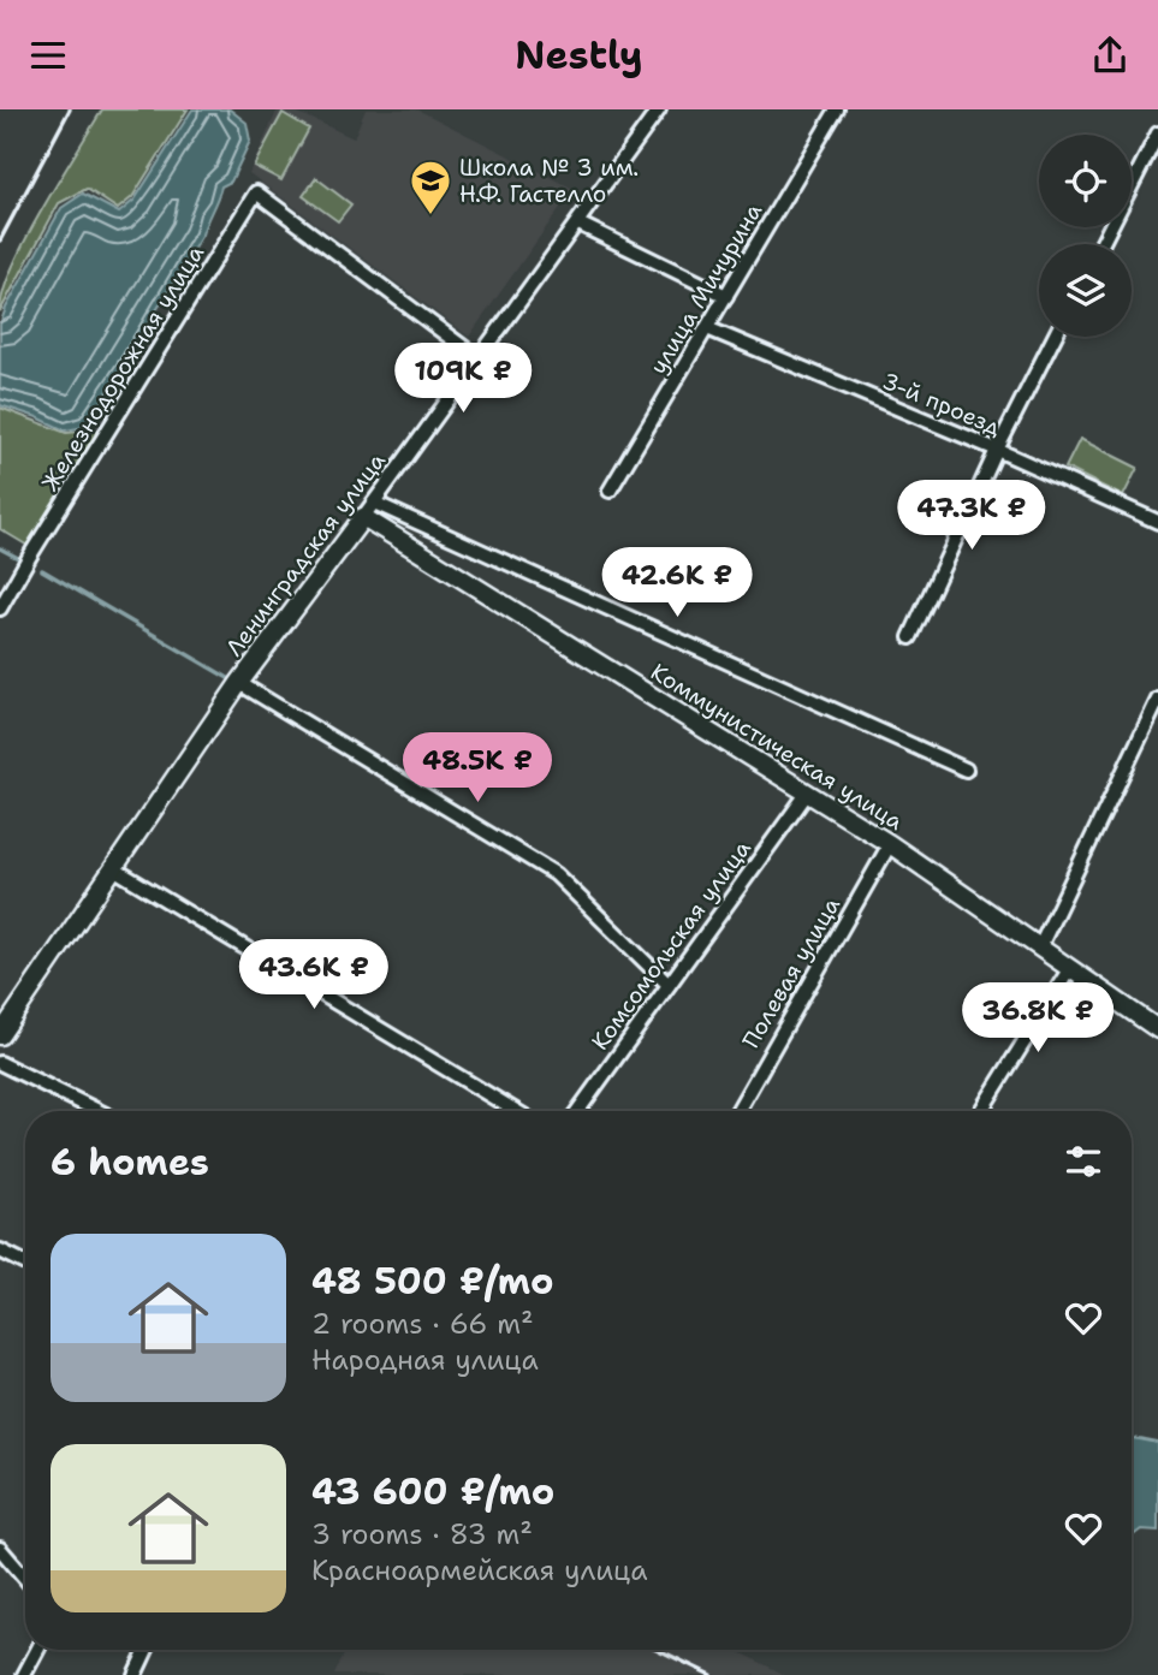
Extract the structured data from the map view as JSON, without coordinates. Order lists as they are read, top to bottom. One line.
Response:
{"streets":{"street":["улица Мичурина","Железнодорожная улица","3-й проезд","Ленинградская улица","Коммунистическая улица","Комсомольская улица","Полевая улица"]},"crossings":[["улица Мичурина","3-й проезд"],["Железнодорожная улица","Ленинградская улица"],["Ленинградская улица","Коммунистическая улица"],["Коммунистическая улица","Комсомольская улица"],["Коммунистическая улица","Полевая улица"]],"places":{"school or university":["Школа № 3 им. Н.Ф. Гастелло"]},"page":{"header":"Nestly","price":["109K ₽","47.3K ₽","42.6K ₽","48.5K ₽","43.6K ₽","36.8K ₽"],"heading":"6 homes","list":[{"name":"48 500 ₽/mo","note":"2 rooms · 66 m² · Народная улица"},{"name":"43 600 ₽/mo","note":"3 rooms · 83 m² · Красноармейская улица"}]}}
